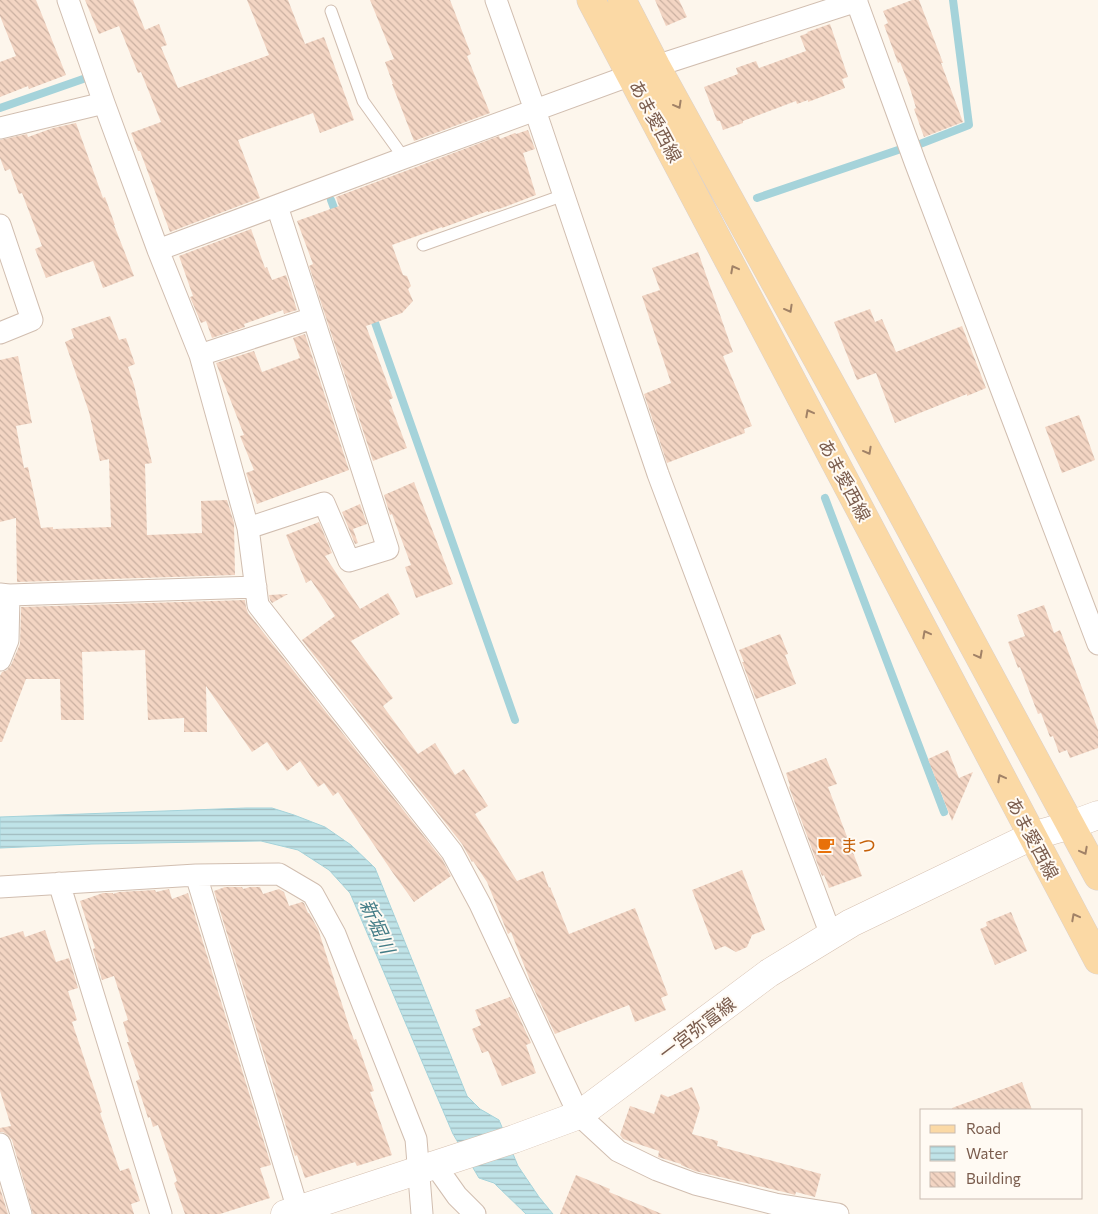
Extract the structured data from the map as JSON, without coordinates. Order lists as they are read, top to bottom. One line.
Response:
{"streets":{"main road":["あま愛西線","一宮弥富線"]},"crossings":[["あま愛西線","一宮弥富線"]],"water":["新堀川"],"places":{"cafe":["まつ"]},"legend":["Road","Water","Building"]}
